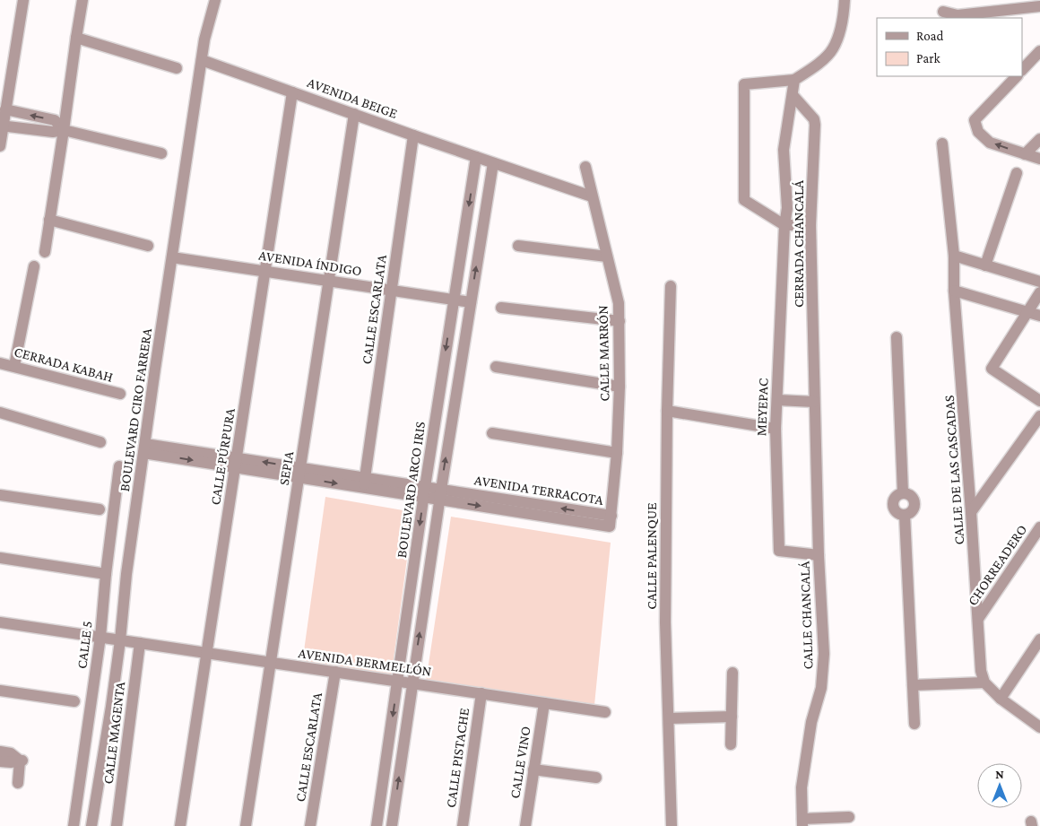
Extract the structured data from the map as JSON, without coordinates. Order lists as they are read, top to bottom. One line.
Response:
{"streets":{"street":["AVENIDA BEIGE","CERRADA CHANCALÁ","AVENIDA ÍNDIGO","CALLE ESCARLATA","CALLE MARRÓN","CERRADA KABAH","MEYEPAC","BOULEVARD CIRO FARRERA","CALLE PÚRPURA","SEPIA","CALLE DE LAS CASCADAS","BOULEVARD ARCO IRIS","AVENIDA TERRACOTA","CALLE PALENQUE","CHORREADERO","CALLE CHANCALÁ","CALLE 5","AVENIDA BERMELLÓN","CALLE MAGENTA","CALLE PISTACHE","CALLE VINO"]},"crossings":[["AVENIDA BEIGE","CALLE ESCARLATA"],["AVENIDA BEIGE","CALLE MARRÓN"],["AVENIDA BEIGE","BOULEVARD CIRO FARRERA"],["AVENIDA BEIGE","CALLE PÚRPURA"],["AVENIDA BEIGE","SEPIA"],["AVENIDA BEIGE","BOULEVARD ARCO IRIS"],["CERRADA CHANCALÁ","MEYEPAC"],["CERRADA CHANCALÁ","CALLE CHANCALÁ"],["AVENIDA ÍNDIGO","CALLE ESCARLATA"],["AVENIDA ÍNDIGO","BOULEVARD CIRO FARRERA"],["AVENIDA ÍNDIGO","CALLE PÚRPURA"],["AVENIDA ÍNDIGO","SEPIA"],["AVENIDA ÍNDIGO","BOULEVARD ARCO IRIS"],["CALLE ESCARLATA","AVENIDA TERRACOTA"],["CALLE ESCARLATA","AVENIDA BERMELLÓN"],["CALLE MARRÓN","AVENIDA TERRACOTA"],["MEYEPAC","CALLE CHANCALÁ"],["BOULEVARD CIRO FARRERA","AVENIDA TERRACOTA"],["BOULEVARD CIRO FARRERA","AVENIDA BERMELLÓN"],["CALLE PÚRPURA","AVENIDA TERRACOTA"],["CALLE PÚRPURA","AVENIDA BERMELLÓN"],["SEPIA","AVENIDA TERRACOTA"],["SEPIA","AVENIDA BERMELLÓN"],["CALLE DE LAS CASCADAS","CHORREADERO"],["BOULEVARD ARCO IRIS","AVENIDA TERRACOTA"],["BOULEVARD ARCO IRIS","AVENIDA BERMELLÓN"],["CALLE 5","AVENIDA BERMELLÓN"],["AVENIDA BERMELLÓN","CALLE MAGENTA"],["AVENIDA BERMELLÓN","CALLE PISTACHE"],["AVENIDA BERMELLÓN","CALLE VINO"]],"legend":["Road","Park"],"north":"top"}
